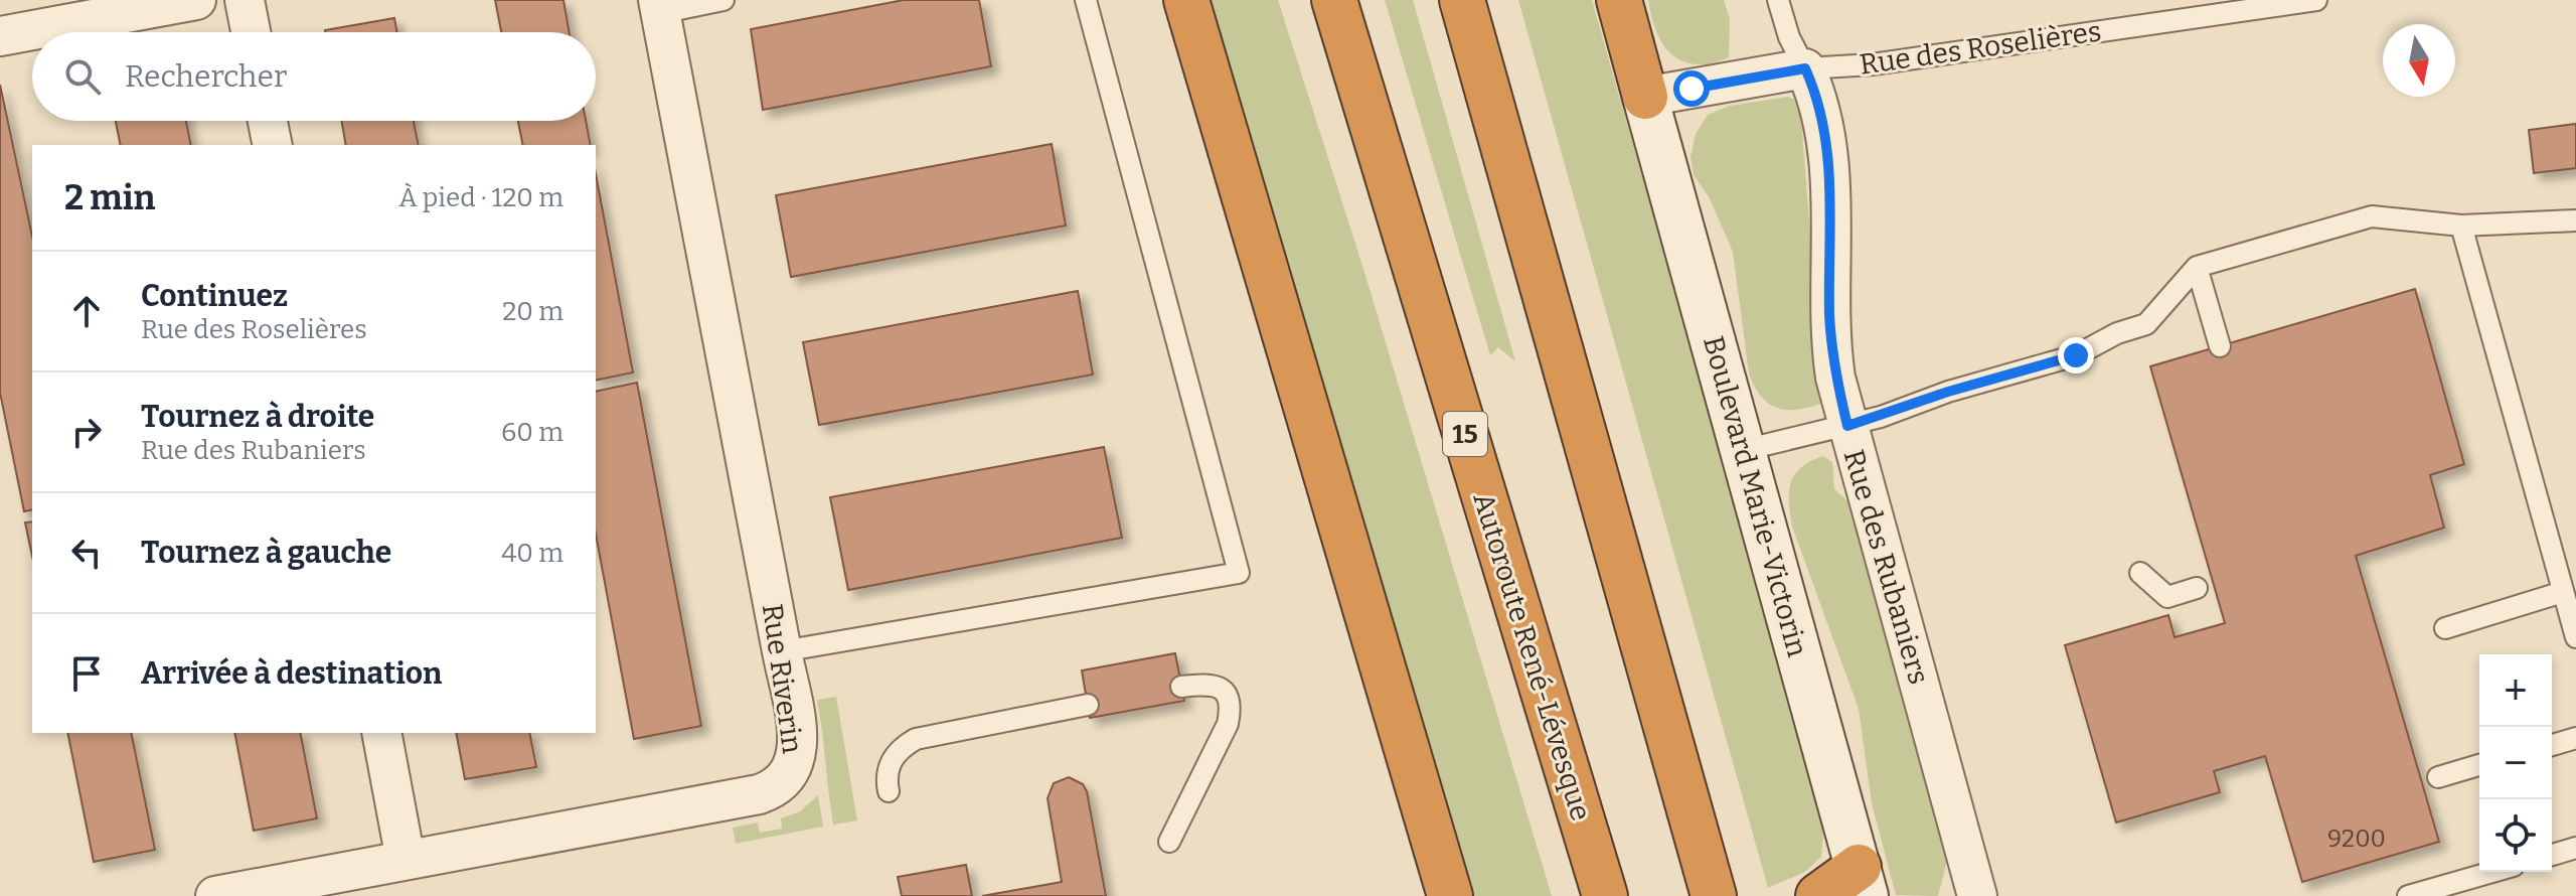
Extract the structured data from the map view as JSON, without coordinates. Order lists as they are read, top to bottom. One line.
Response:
{"streets":{"highway":["15","Autoroute René-Lévesque"],"main road":["Boulevard Marie-Victorin"],"street":["Rue des Roselières","Rue des Rubaniers","Rue Riverin"]},"crossings":[["Rue des Roselières","Boulevard Marie-Victorin"],["Rue des Roselières","Rue des Rubaniers"]],"house_numbers":["9200"],"north":"bottom","page":{"search":"Rechercher","heading":["2 min","À pied · 120 m"],"list":[["Continuez","Rue des Roselières","20 m"],["Tournez à droite","Rue des Rubaniers","60 m"],["Tournez à gauche","40 m"],"Arrivée à destination"],"map_buttons":["+","−"]}}
